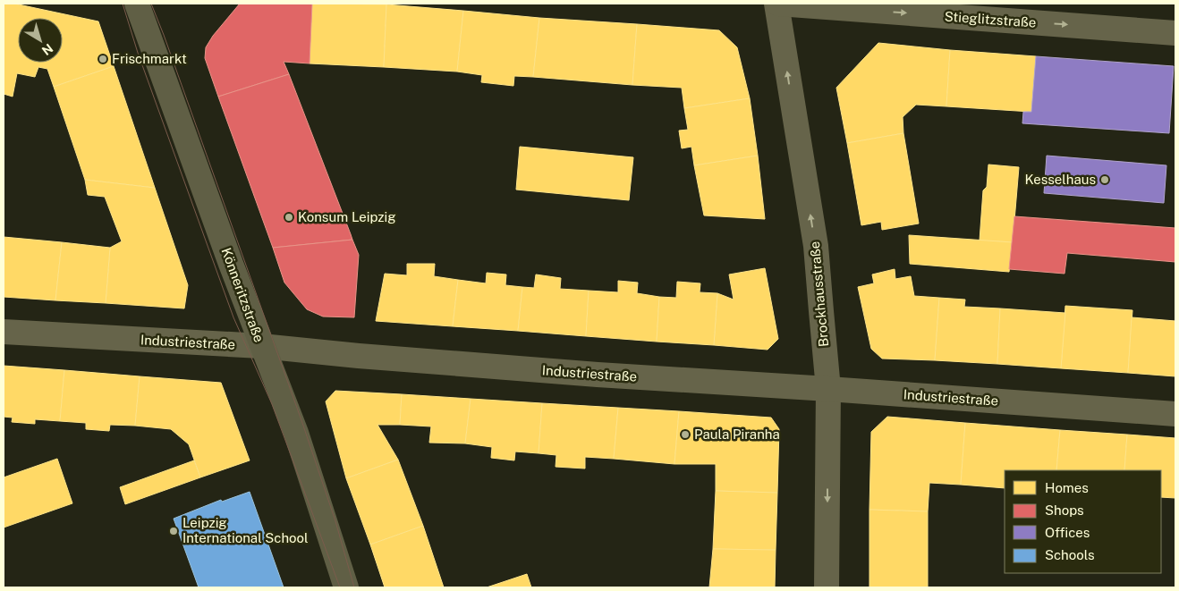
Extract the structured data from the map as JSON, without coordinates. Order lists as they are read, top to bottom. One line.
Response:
{"streets":{"main road":["Könneritzstraße"],"street":["Stieglitzstraße","Brockhausstraße","Industriestraße"]},"crossings":[["Stieglitzstraße","Brockhausstraße"],["Brockhausstraße","Industriestraße"],["Könneritzstraße","Industriestraße"]],"one_way":["Stieglitzstraße"],"places":["Frischmarkt","Kesselhaus","Konsum Leipzig","Paula Piranha","Leipzig International School"],"legend":["Homes","Shops","Offices","Schools"],"north":"bottom right"}
